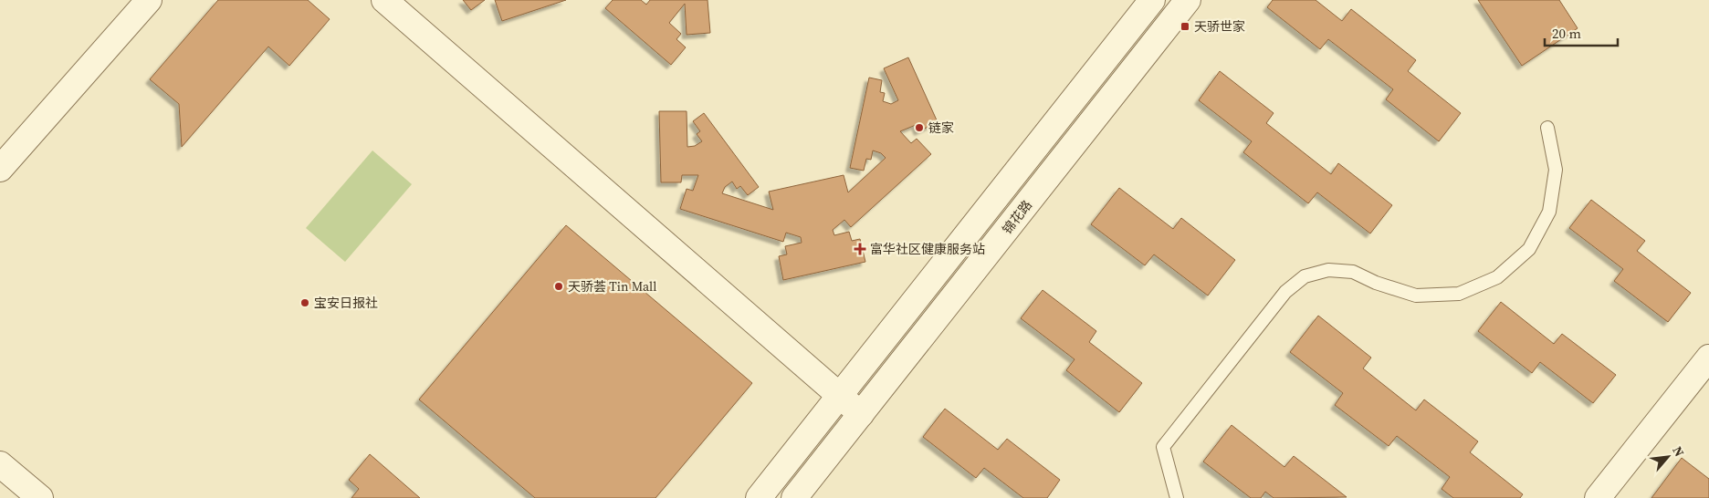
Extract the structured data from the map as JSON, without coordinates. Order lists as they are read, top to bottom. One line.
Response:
{"streets":{"street":["锦花路"]},"places":{"transit":["天骄世家"],"other":["链家","天骄荟 Tin Mall","宝安日报社"],"health":["富华社区健康服务站"]},"scale_bar":"20 m","north":"top right"}
